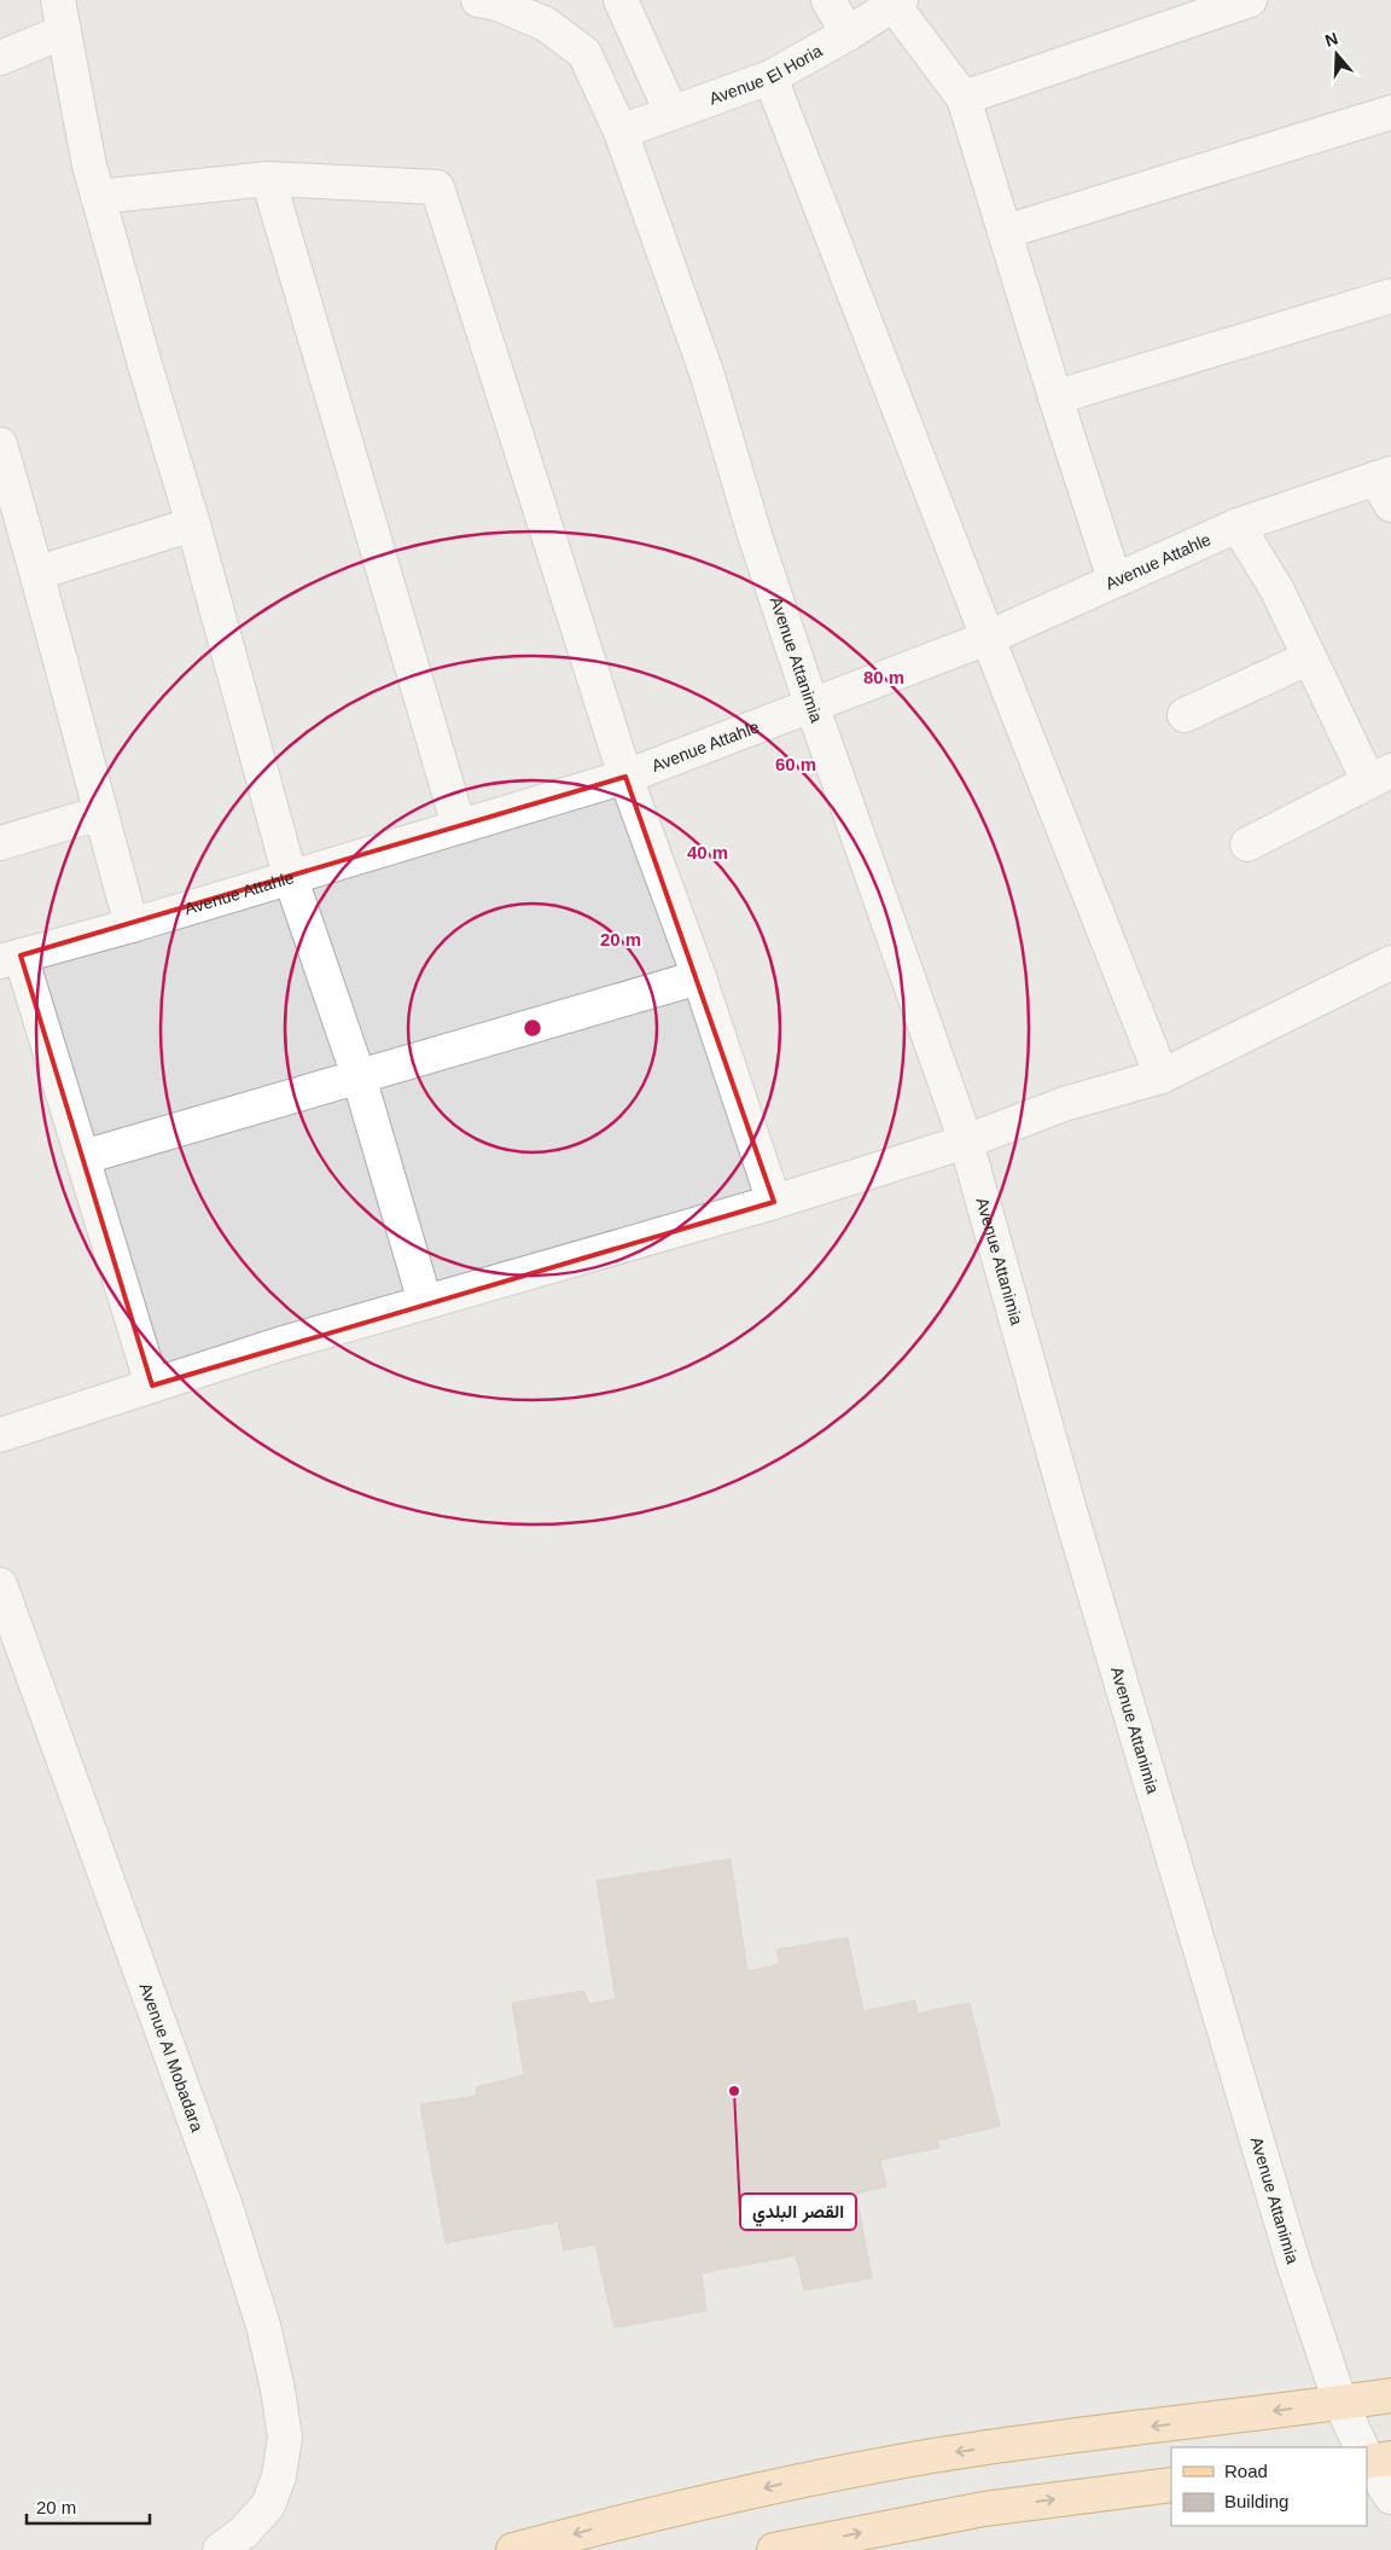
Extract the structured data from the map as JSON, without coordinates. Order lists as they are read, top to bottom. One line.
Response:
{"streets":{"street":["Avenue El Horia","Avenue Attahle","Avenue Attanimia","Avenue Al Mobadara"]},"crossings":[["Avenue El Horia","Avenue Attanimia"],["Avenue Attahle","Avenue Attanimia"]],"places":["القصر البلدي"],"legend":["Road","Building"],"scale_bar":"20 m","north":"top","rings":["80 m","60 m","40 m","20 m"]}
